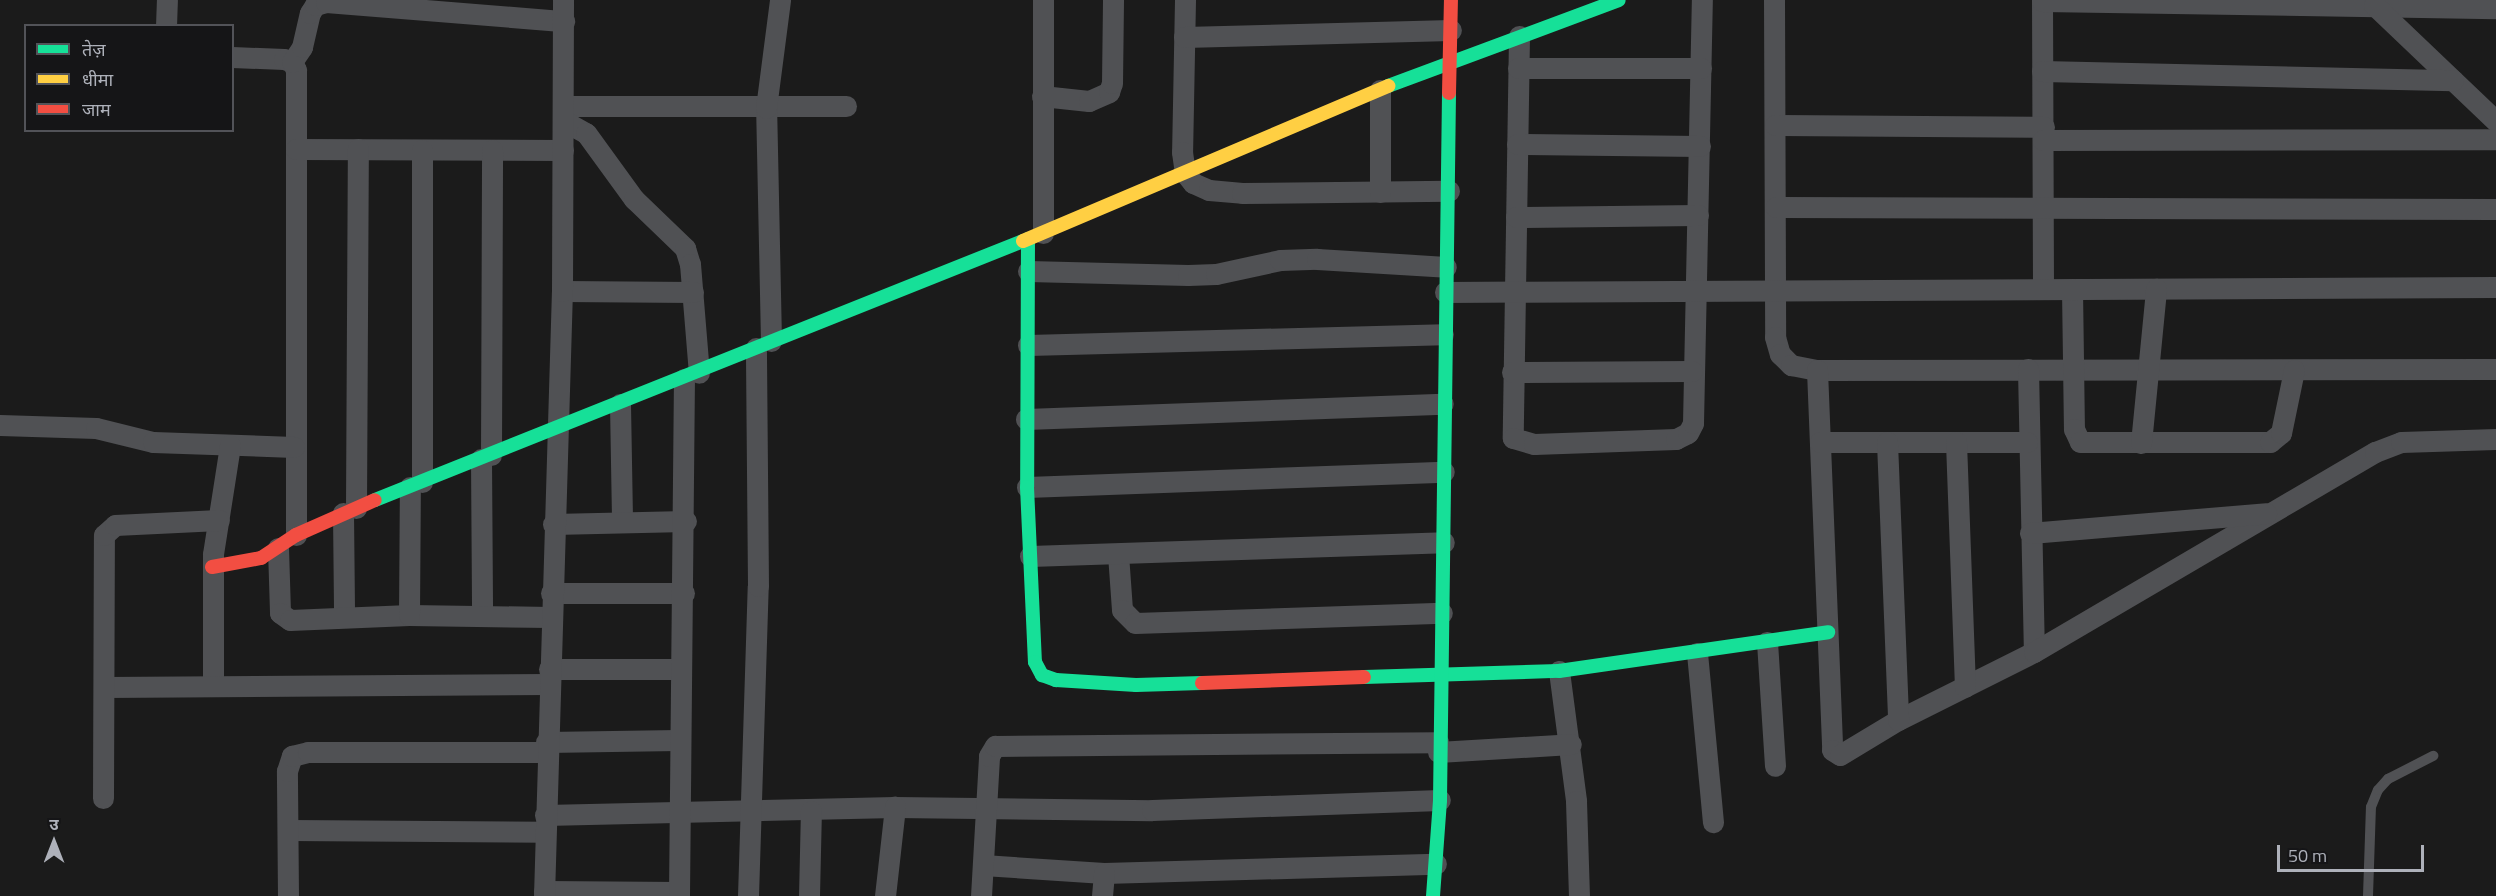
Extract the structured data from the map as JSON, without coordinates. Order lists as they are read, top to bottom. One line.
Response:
{"legend":["तेज़","धीमा","जाम"],"scale_bar":"50 m","north":"top"}
